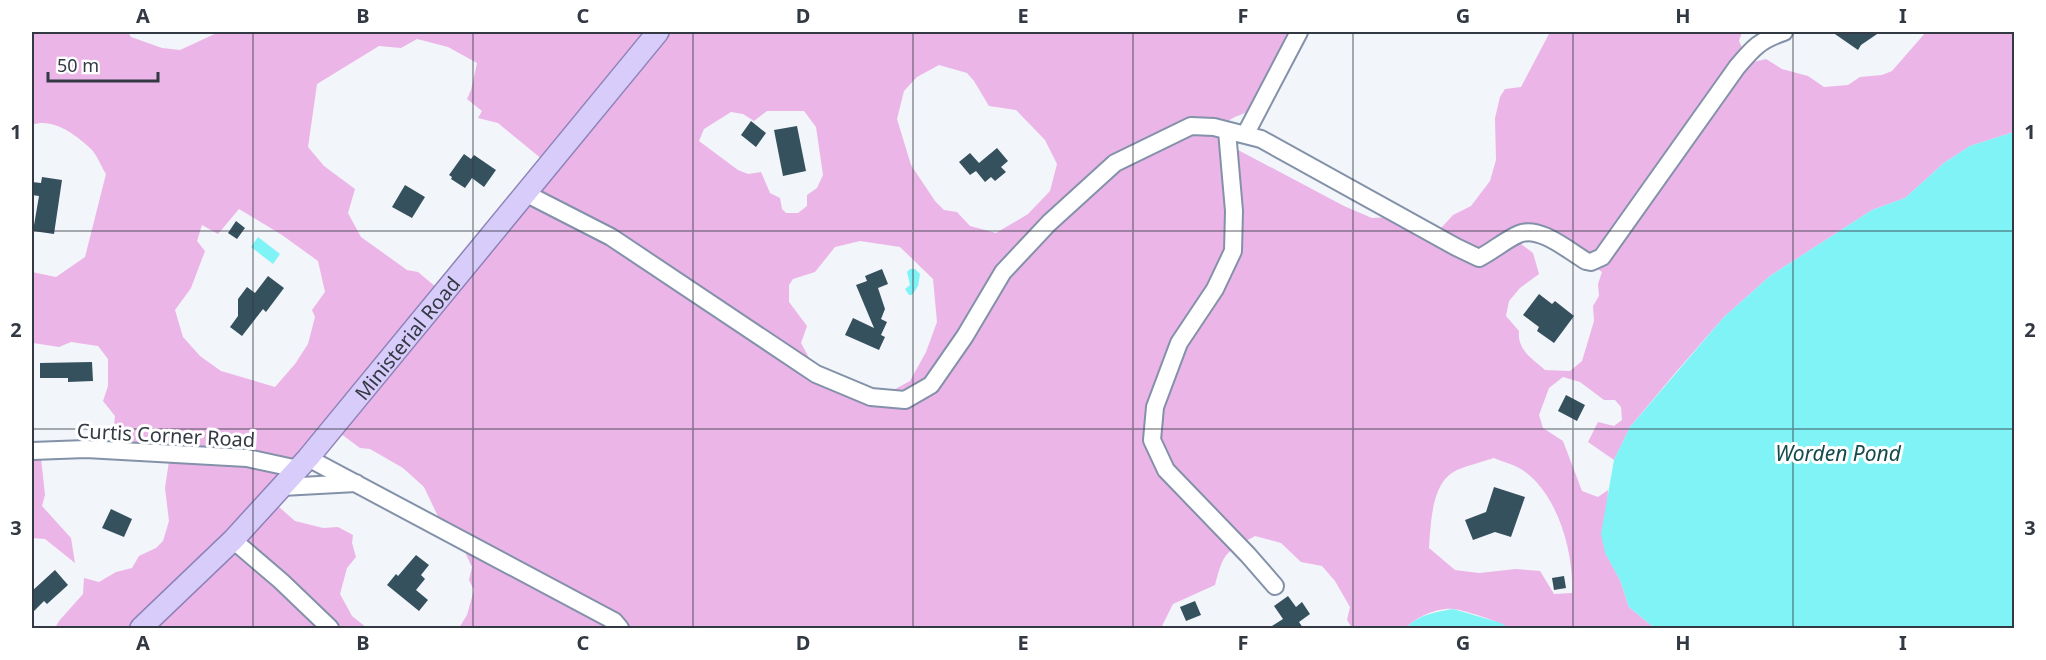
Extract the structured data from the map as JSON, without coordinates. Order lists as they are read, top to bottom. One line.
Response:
{"streets":{"main road":["Ministerial Road"],"street":["Curtis Corner Road"]},"crossings":[["Ministerial Road","Curtis Corner Road"]],"water":["Worden Pond"],"scale_bar":"50 m","grid":{"columns":["A","B","C","D","E","F","G","H","I"],"rows":["1","2","3"]}}
